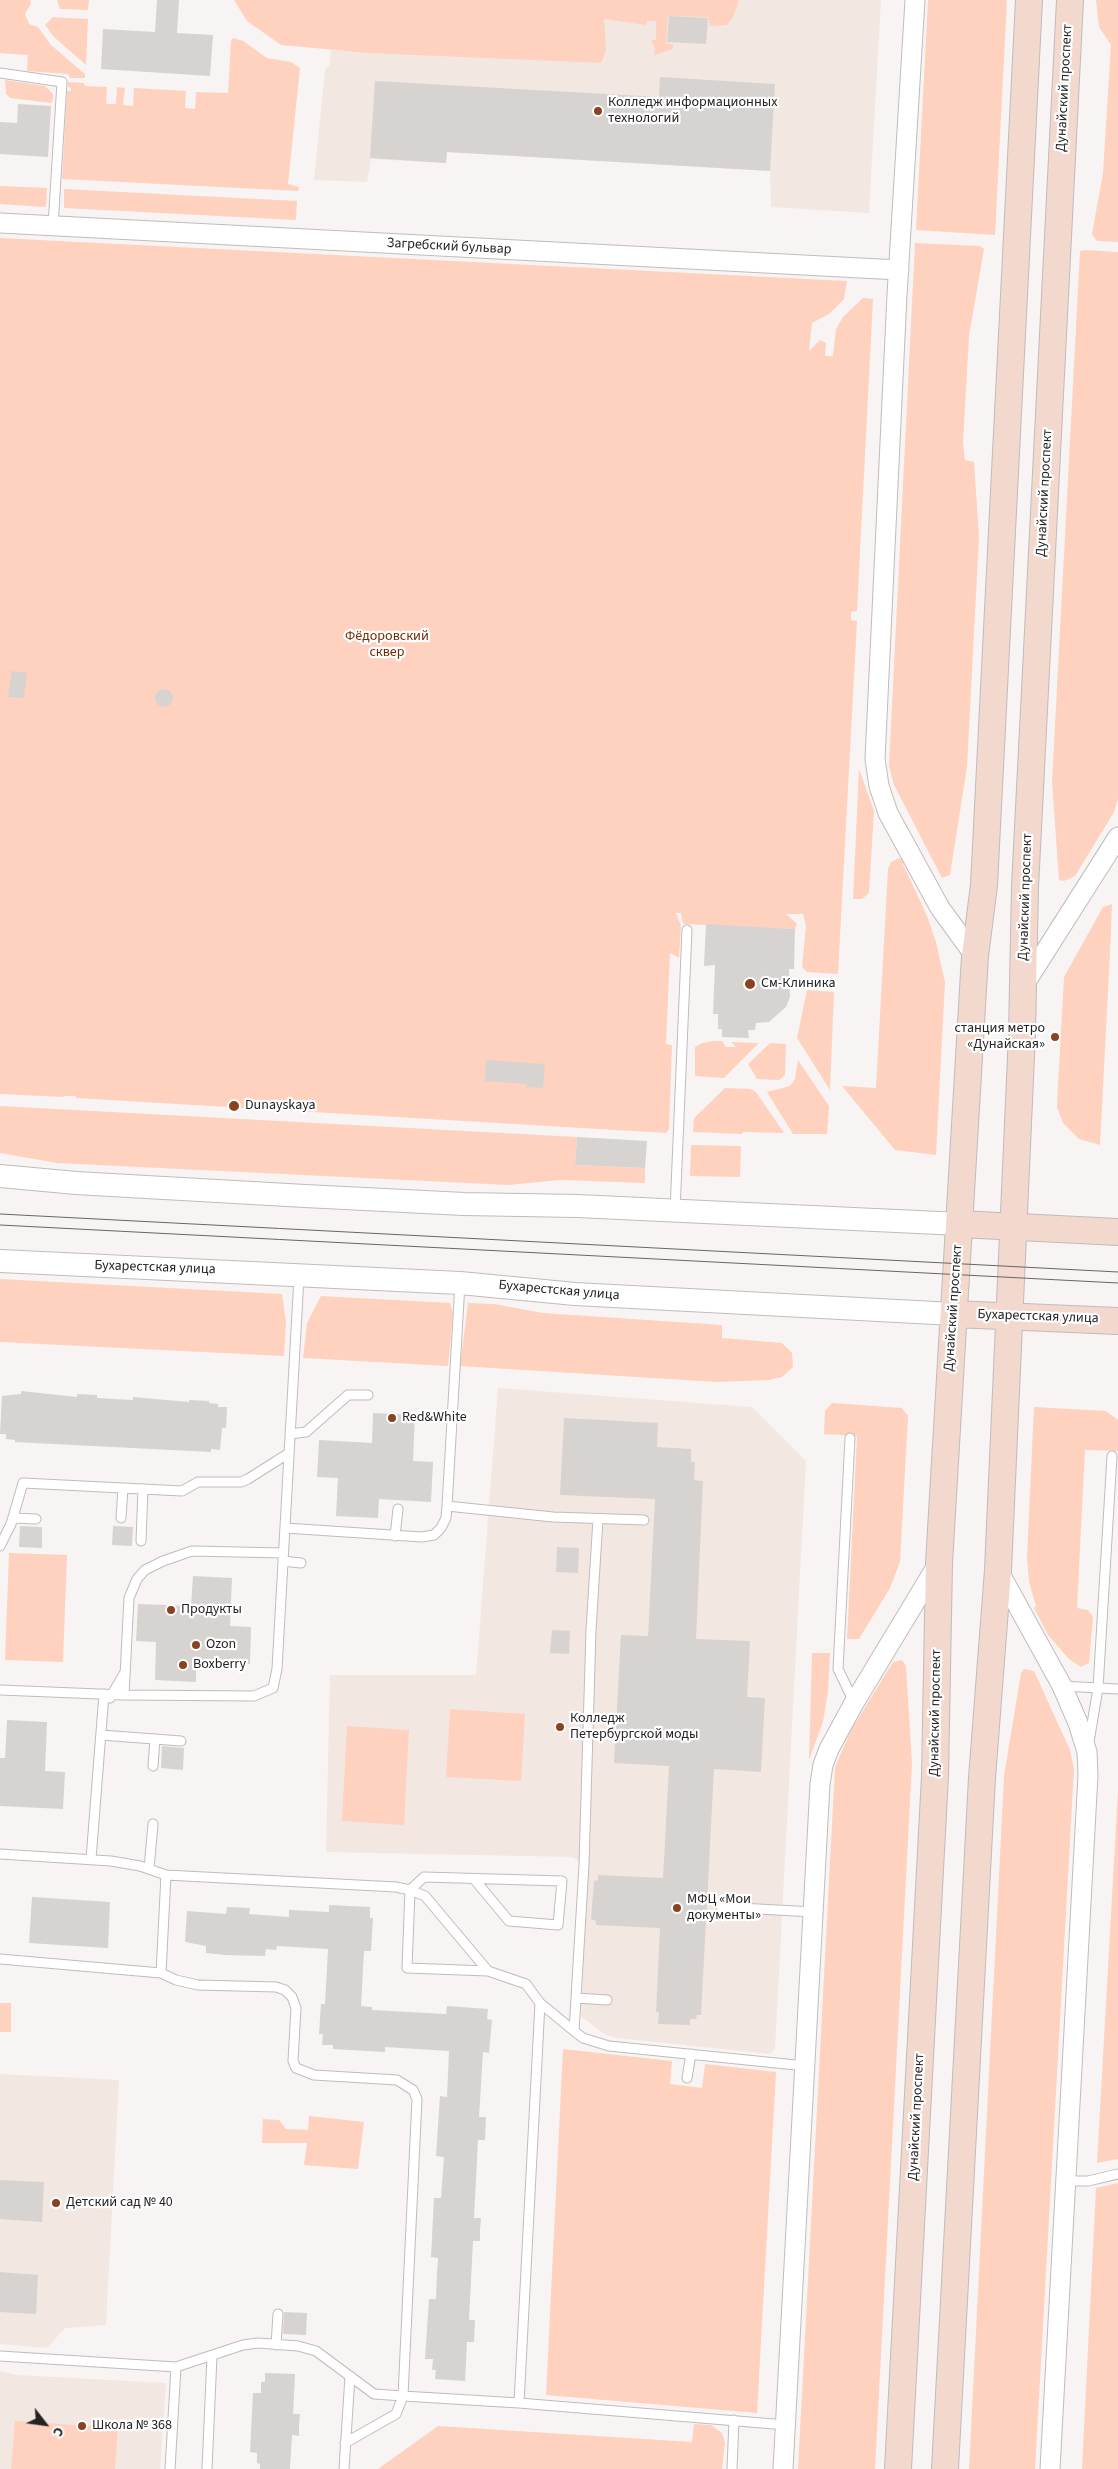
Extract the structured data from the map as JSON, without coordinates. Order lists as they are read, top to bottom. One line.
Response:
{"streets":{"main road":["Дунайский проспект","Бухарестская улица"],"street":["Загребский бульвар"]},"crossings":[["Дунайский проспект","Бухарестская улица"]],"parks":["Фёдоровский сквер"],"places":["Колледж информационных технологий","См-Клиника","станция метро «Дунайская»","Dunayskaya","Red&White","Продукты","Ozon","Boxberry","Колледж Петербургской моды","МФЦ «Мои документы»","Детский сад № 40","Школа № 368"],"north":"bottom right"}
